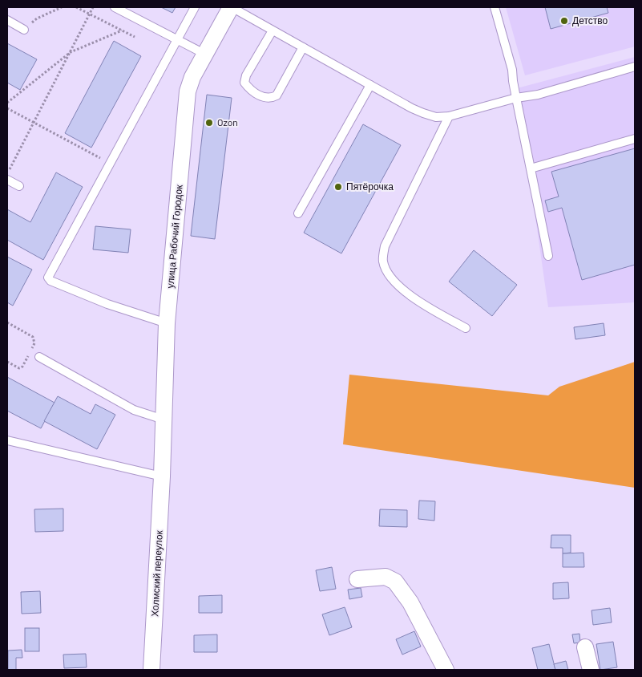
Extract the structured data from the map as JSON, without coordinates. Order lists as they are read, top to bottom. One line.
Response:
{"streets":{"street":["улица Рабочий Городок","Холмский переулок"]},"crossings":[["улица Рабочий Городок","Холмский переулок"]],"places":["Детство","Ozon","Пятёрочка"]}
